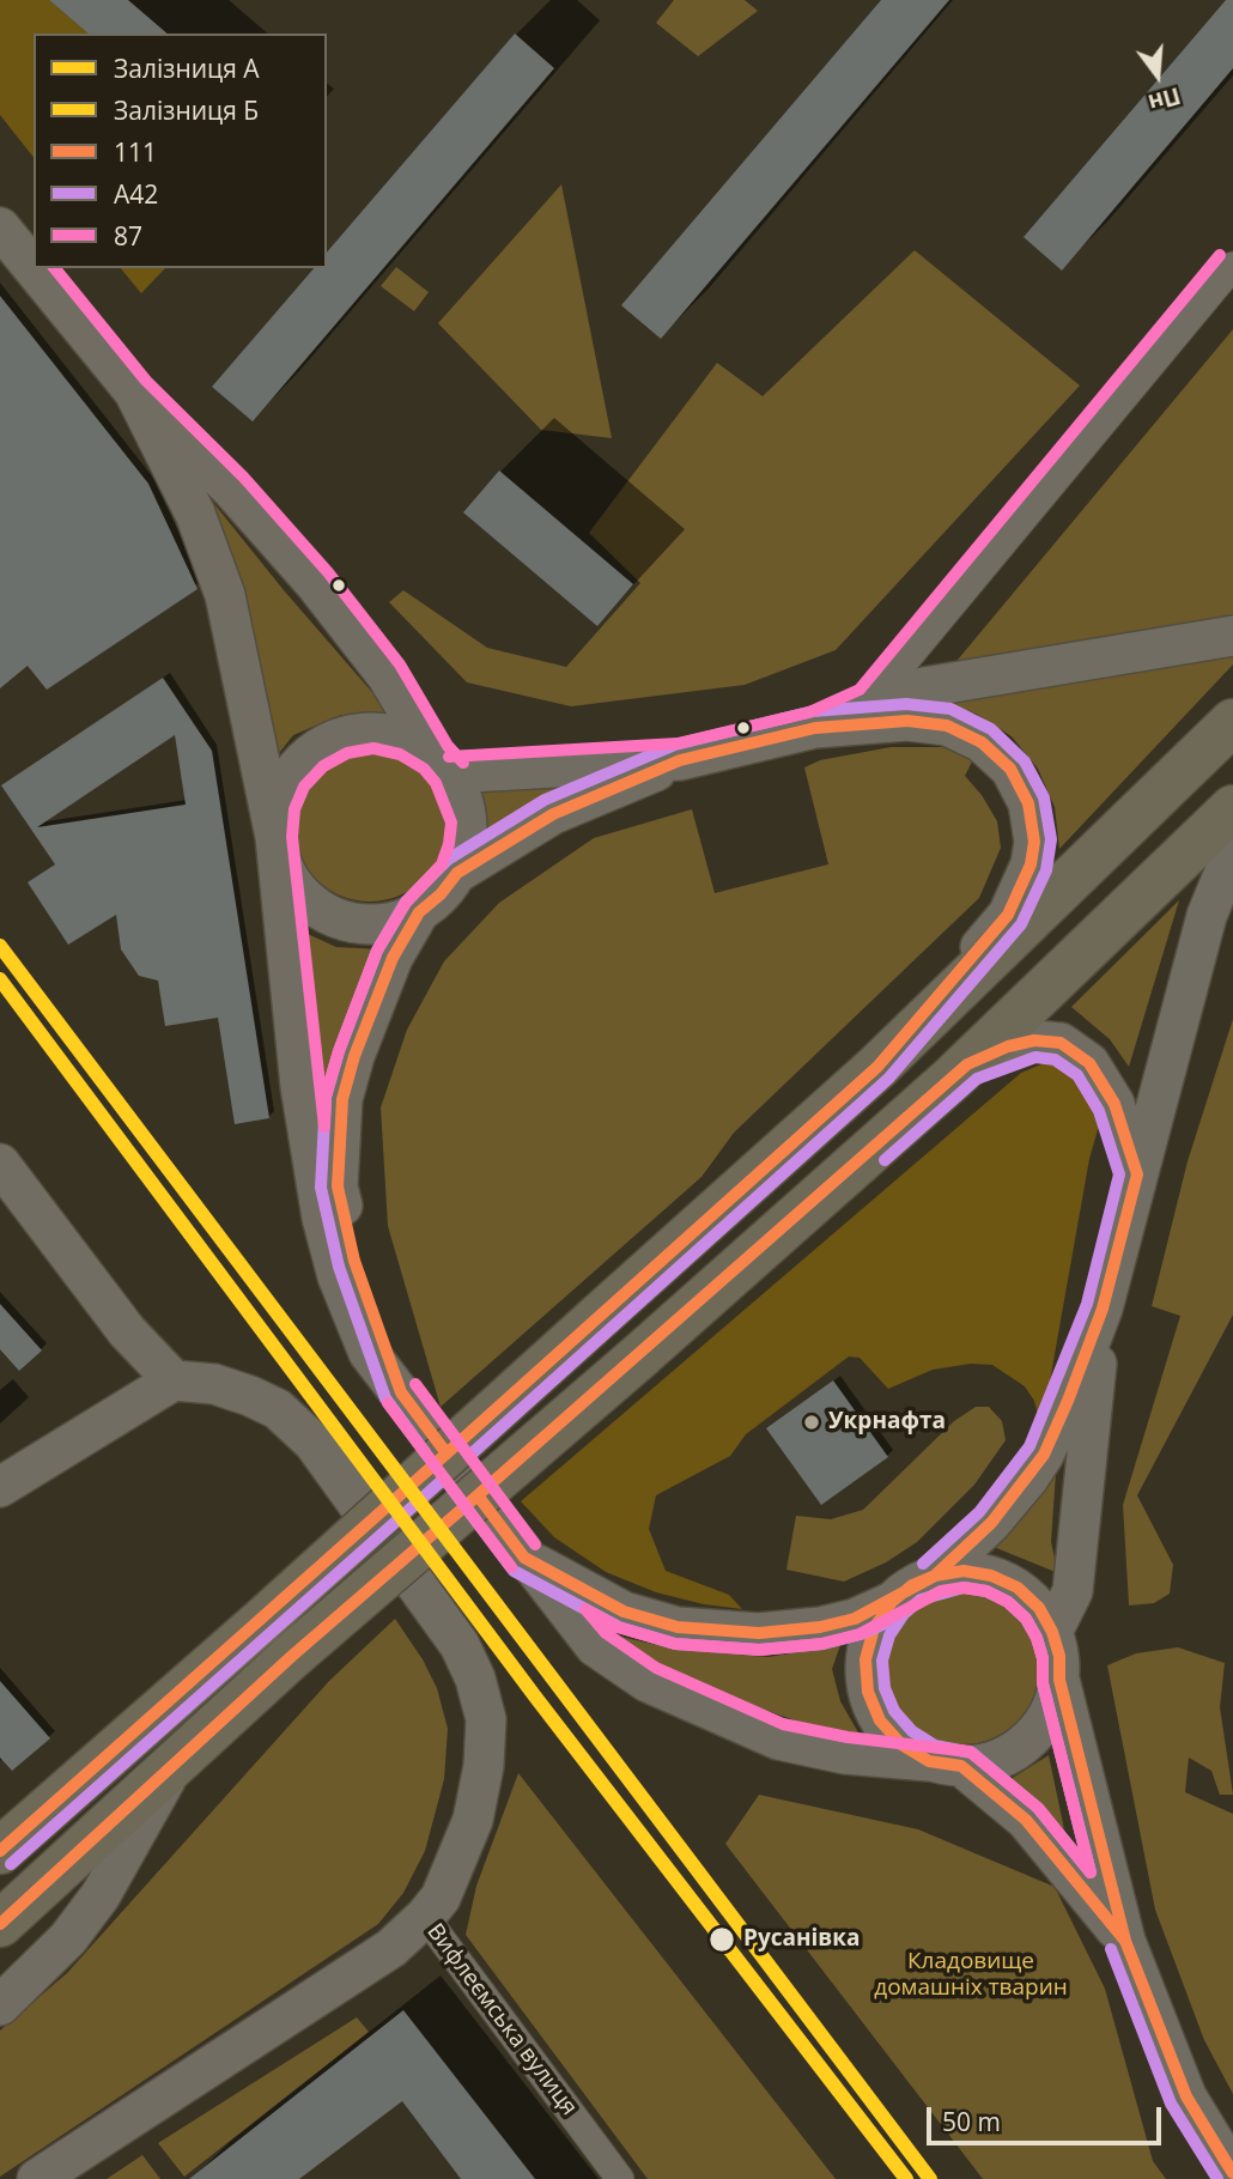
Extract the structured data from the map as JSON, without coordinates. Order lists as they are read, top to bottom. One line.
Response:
{"streets":{"main road":["Вифлеємська вулиця"]},"parks":["Кладовище домашніх тварин"],"places":["Укрнафта","Русанівка"],"lines":["transit line 87","transit line А42","transit line 111","rail line A","rail line Б"],"legend":["Залізниця A","Залізниця Б","111","А42","87"],"scale_bar":"50 m","north":"bottom"}
